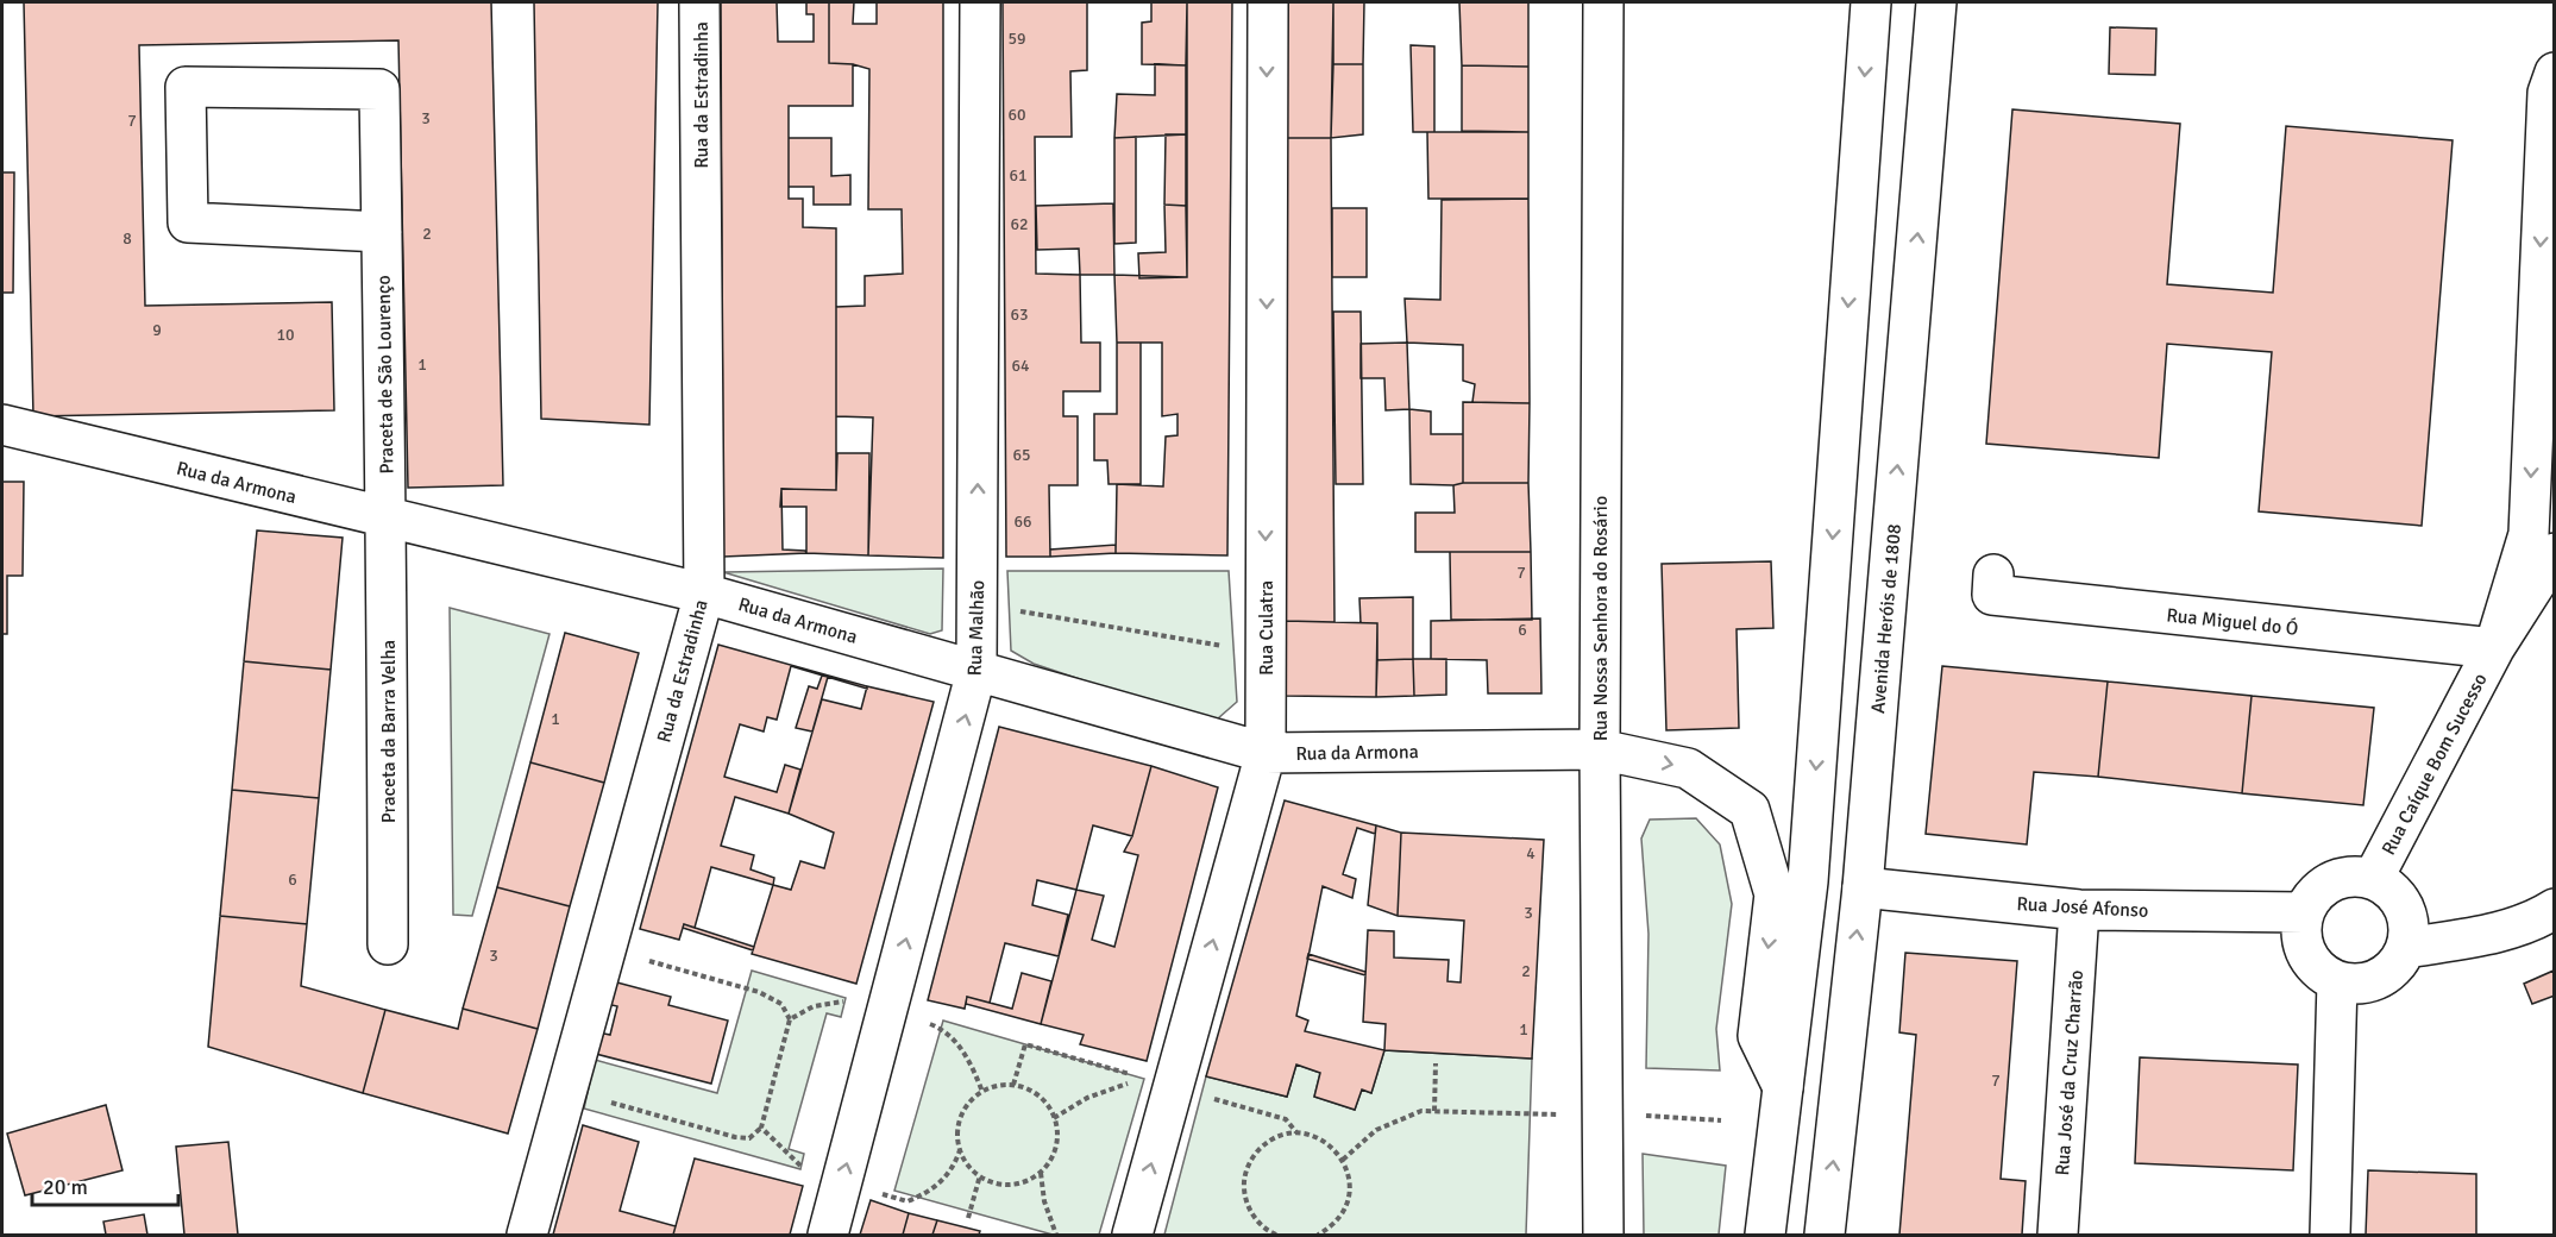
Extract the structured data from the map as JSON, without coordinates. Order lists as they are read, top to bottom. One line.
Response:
{"streets":{"street":["Rua da Estradinha","Praceta de São Lourenço","Rua da Armona","Rua Nossa Senhora do Rosário","Avenida Heróis de 1808","Rua Miguel do Ó","Rua Malhão","Rua Culatra","Praceta da Barra Velha","Rua Caíque Bom Sucesso","Rua José Afonso","Rua José da Cruz Charrão"]},"crossings":[["Rua da Estradinha","Rua da Armona"],["Praceta de São Lourenço","Rua da Armona"],["Praceta de São Lourenço","Praceta da Barra Velha"],["Rua da Armona","Rua Nossa Senhora do Rosário"],["Rua da Armona","Rua Malhão"],["Rua da Armona","Rua Culatra"],["Rua da Armona","Praceta da Barra Velha"],["Avenida Heróis de 1808","Rua José Afonso"],["Rua Miguel do Ó","Rua Caíque Bom Sucesso"],["Rua Caíque Bom Sucesso","Rua José Afonso"],["Rua José Afonso","Rua José da Cruz Charrão"]],"one_way":["Rua Malhão","Rua Caíque Bom Sucesso"],"house_numbers":["59","60","3","7","61","62","2","8","63","9","10","1","64","65","66","7","6","1","4","6","3","3","2","1","7"],"scale_bar":"20 m"}
